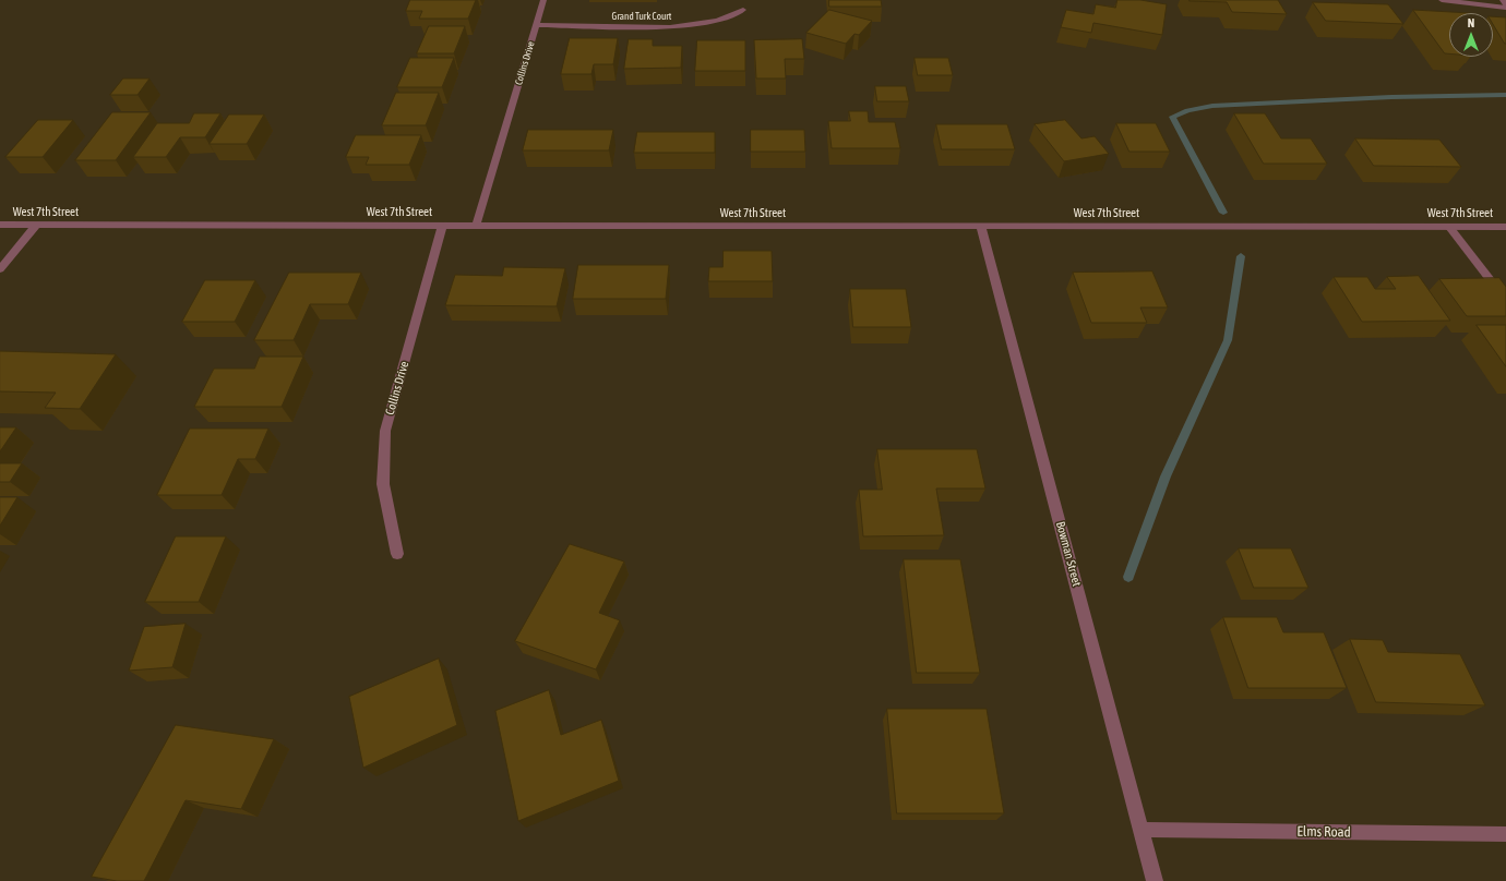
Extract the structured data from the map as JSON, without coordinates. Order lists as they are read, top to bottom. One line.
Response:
{"streets":{"street":["Grand Turk Court","Collins Drive","West 7th Street","Bowman Street","Elms Road"]},"crossings":[["Grand Turk Court","Collins Drive"],["Collins Drive","West 7th Street"],["West 7th Street","Bowman Street"],["Bowman Street","Elms Road"]],"north":"top"}
